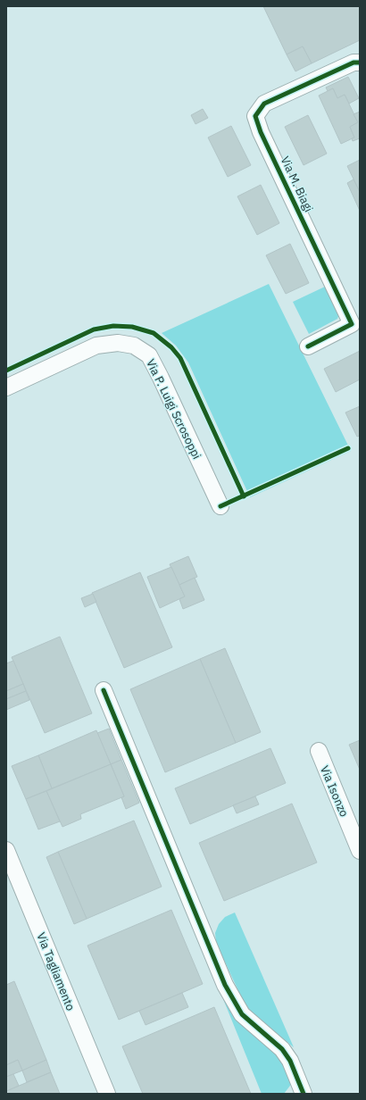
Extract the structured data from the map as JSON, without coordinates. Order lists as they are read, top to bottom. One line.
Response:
{"streets":{"street":["Via M. Biagi","Via P. Luigi Scrosoppi","Via Isonzo","Via Tagliamento"]}}
